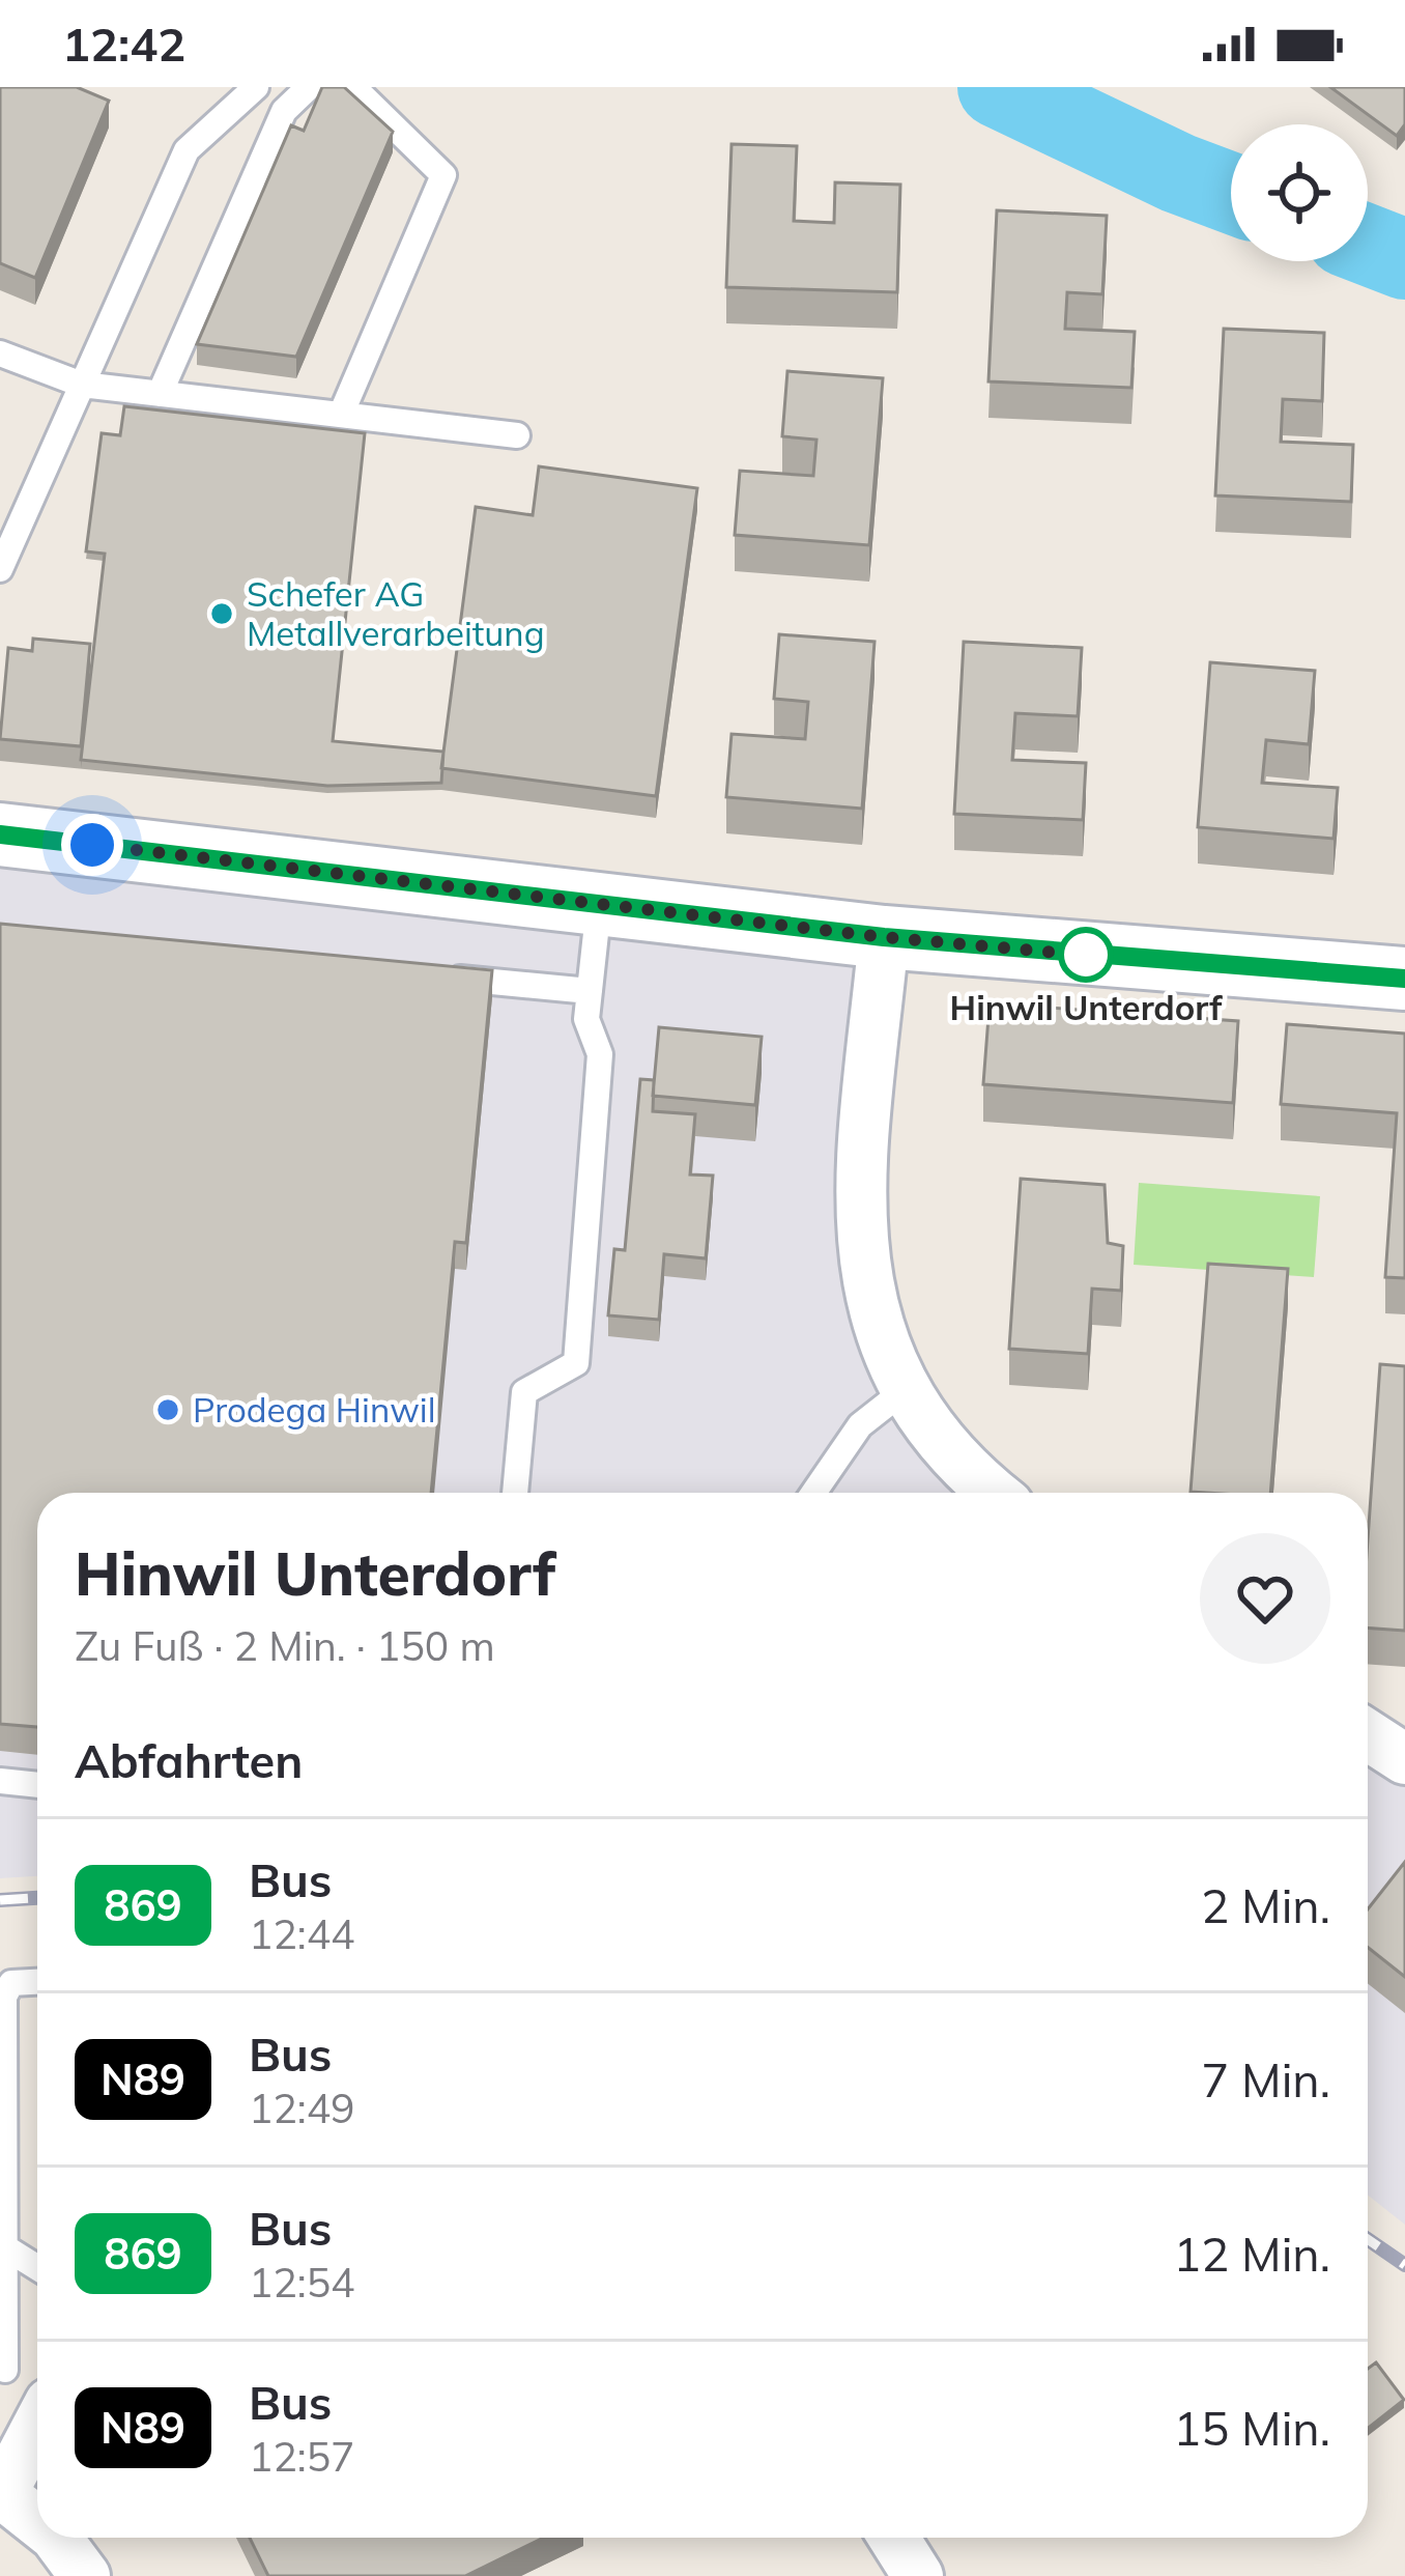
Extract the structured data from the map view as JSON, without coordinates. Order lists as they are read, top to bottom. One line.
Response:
{"places":["Schefer AG Metallverarbeitung","Hinwil Unterdorf","Prodega Hinwil"],"lines":["bus line 869"],"page":{"status":"12:42","heading":[["Hinwil Unterdorf","Zu Fuß · 2 Min. · 150 m"],"Abfahrten"],"list":[{"mark":"869","name":"Bus","note":"12:44","value":"2 Min."},{"mark":"N89","name":"Bus","note":"12:49","value":"7 Min."},{"mark":"869","name":"Bus","note":"12:54","value":"12 Min."},{"mark":"N89","name":"Bus","note":"12:57","value":"15 Min."}]}}
